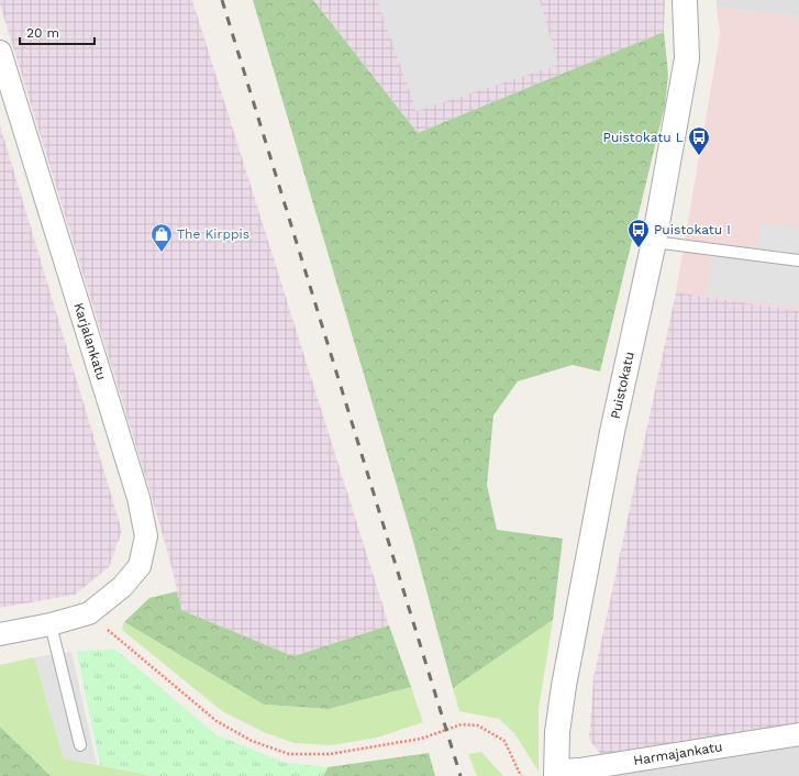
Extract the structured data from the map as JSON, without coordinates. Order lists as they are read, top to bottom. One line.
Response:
{"streets":{"street":["Karjalankatu","Puistokatu","Harmajankatu"]},"crossings":[["Puistokatu","Harmajankatu"]],"places":{"bus stop":["Puistokatu L","Puistokatu I"],"shop":["The Kirppis"]},"scale_bar":"20 m"}
